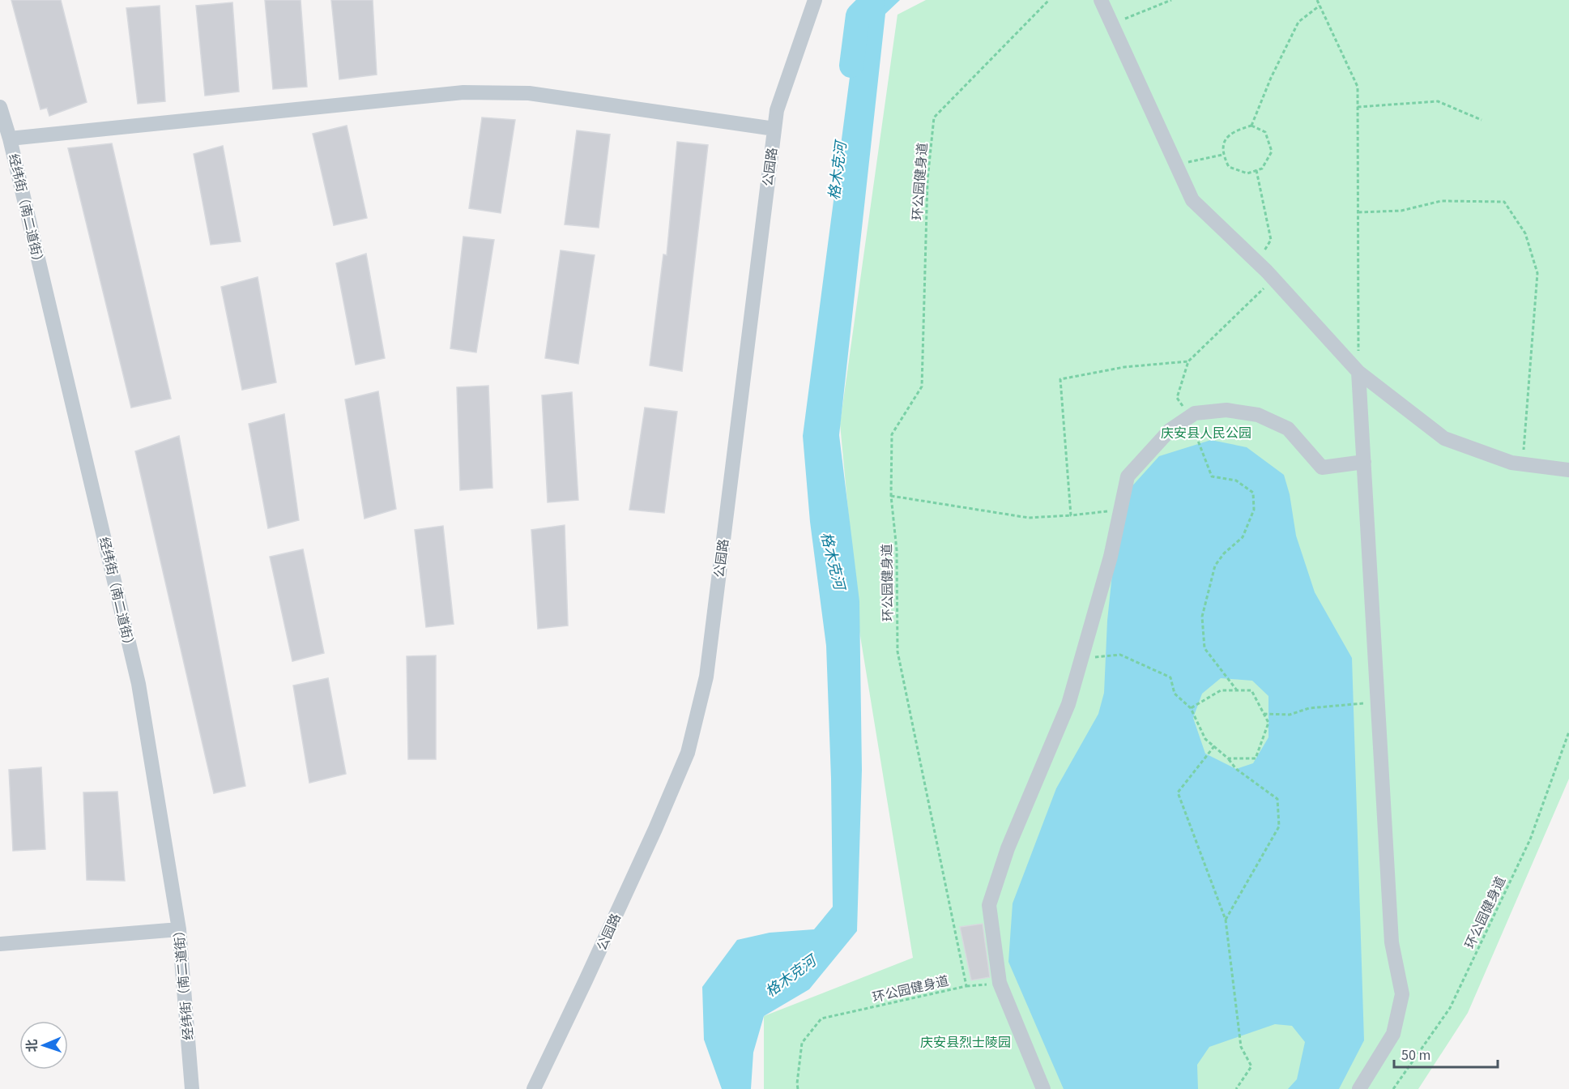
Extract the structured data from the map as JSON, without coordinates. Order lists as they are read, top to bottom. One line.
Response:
{"streets":{"street":["公园路","经纬街（南二道街）"],"path":["环公园健身道"]},"water":["格木克河"],"parks":["庆安县人民公园","庆安县烈士陵园"],"scale_bar":"50 m","north":"left"}
